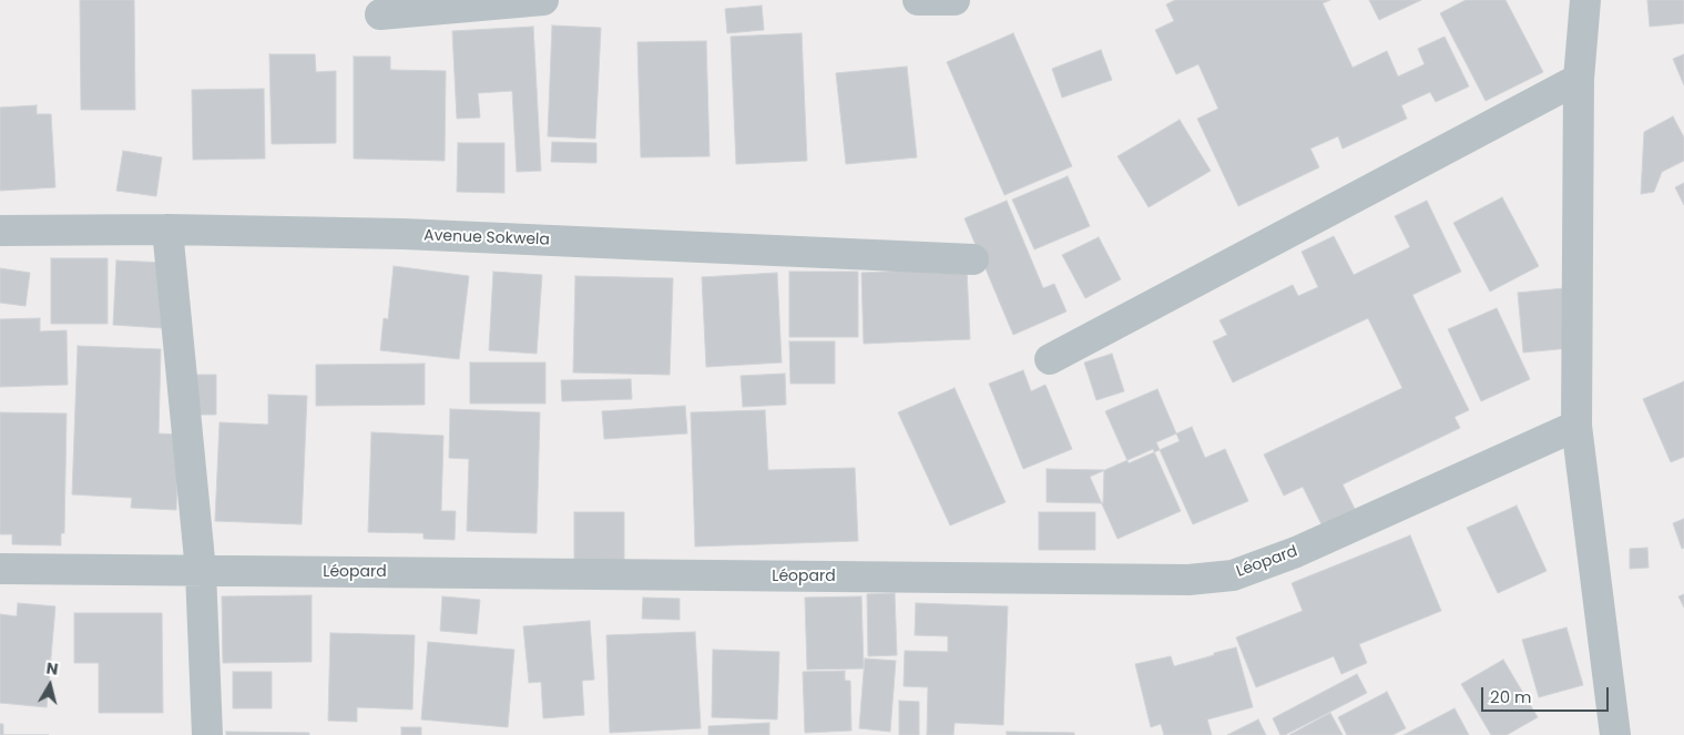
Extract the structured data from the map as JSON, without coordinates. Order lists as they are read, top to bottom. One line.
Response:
{"streets":{"street":["Avenue Sokwela","Léopard"]},"scale_bar":"20 m","north":"top"}
